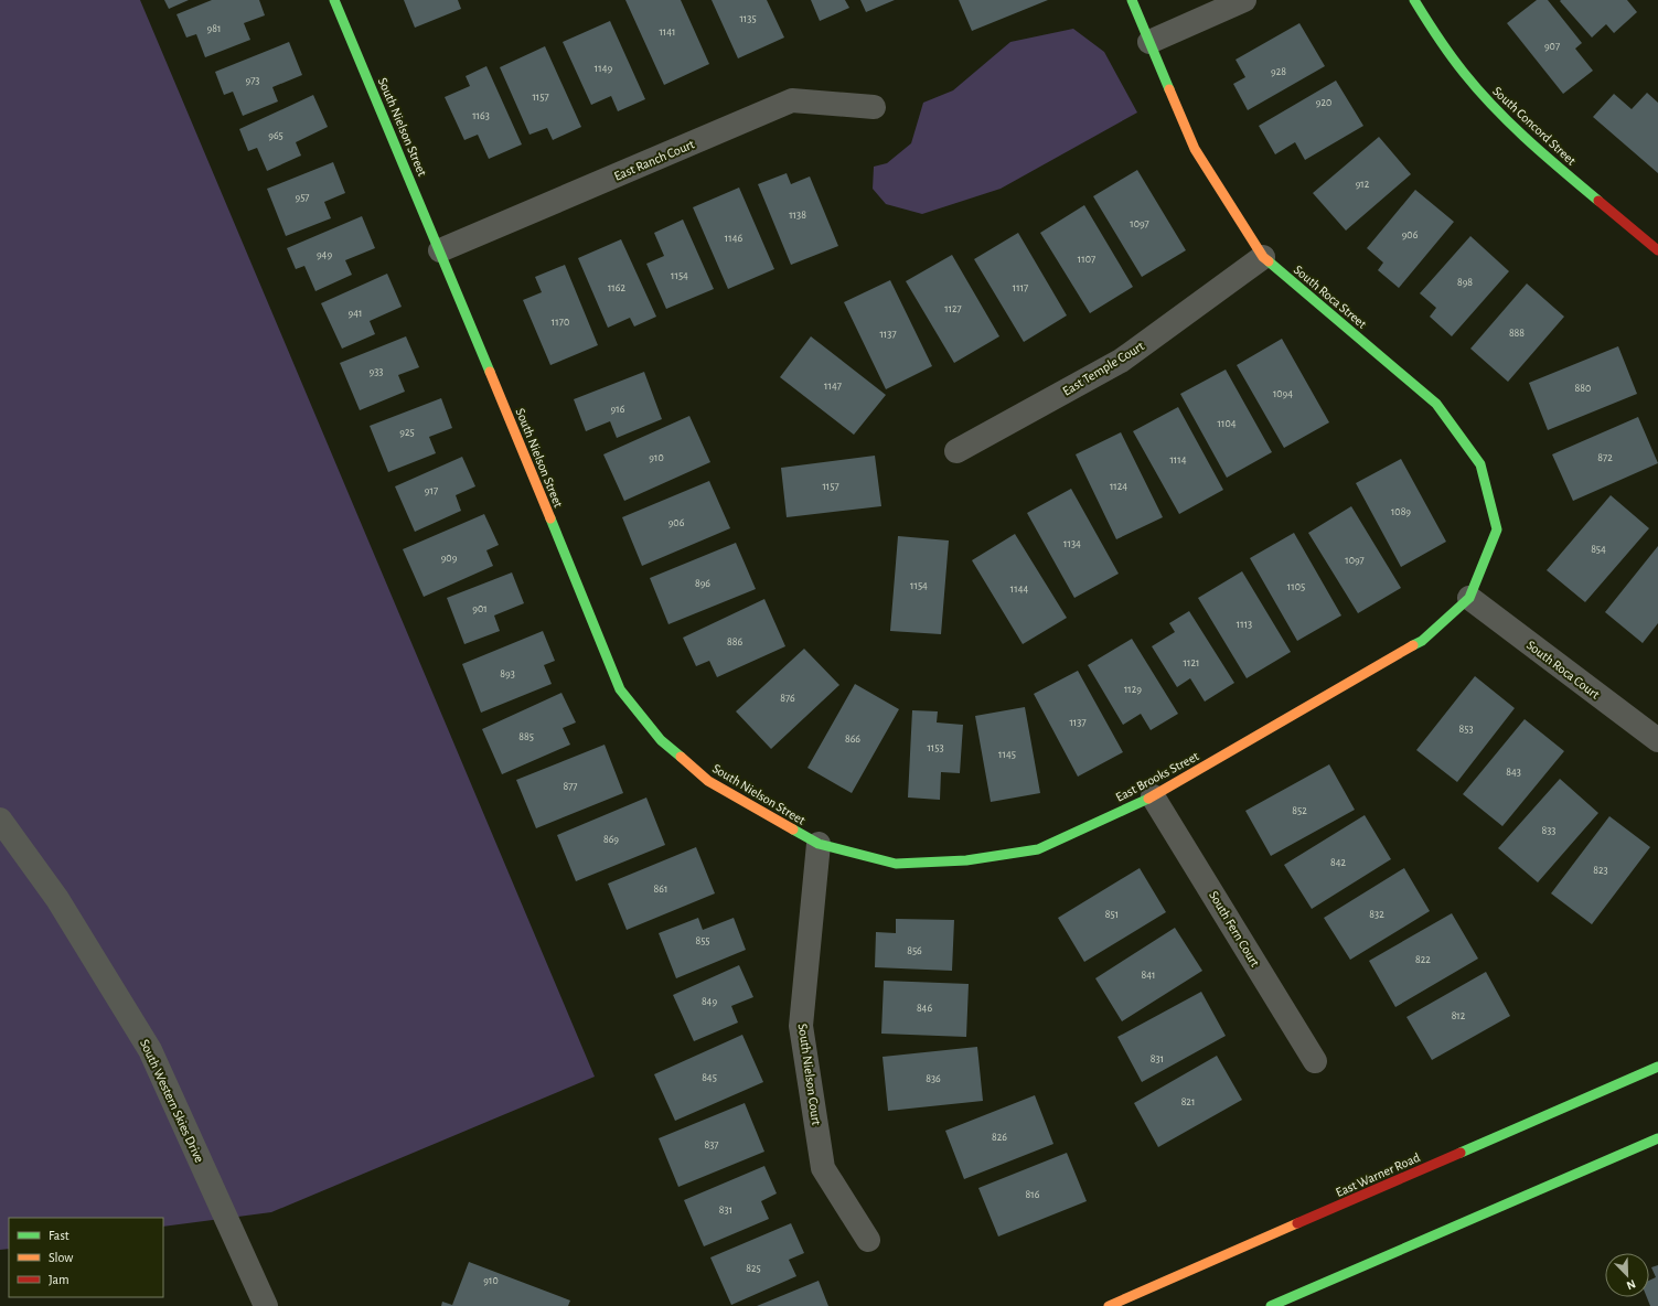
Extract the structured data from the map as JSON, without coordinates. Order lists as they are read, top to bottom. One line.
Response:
{"streets":{"street":["South Concord Street","South Nielson Street","East Ranch Court","South Roca Street","East Temple Court","South Roca Court","East Brooks Street","South Fern Court","South Nielson Court","South Western Skies Drive","East Warner Road"]},"crossings":[["South Nielson Street","East Ranch Court"],["South Nielson Street","East Brooks Street"],["South Nielson Street","South Nielson Court"],["South Roca Street","East Temple Court"],["South Roca Street","South Roca Court"],["South Roca Street","East Brooks Street"],["South Roca Court","East Brooks Street"],["East Brooks Street","South Fern Court"],["East Brooks Street","South Nielson Court"]],"house_numbers":["1135","981","1141","907","1149","928","973","1157","920","1163","965","912","957","1138","1097","906","1146","949","1107","1154","898","1162","1117","1127","941","1170","888","1137","933","1147","880","1094","916","1104","925","910","872","1114","1157","1124","917","1089","906","1134","854","909","1097","896","1154","1105","1144","901","1113","886","1121","893","1129","876","1137","853","885","866","1153","1145","843","877","852","833","869","842","823","861","851","832","855","856","822","841","849","846","812","831","845","836","821","826","837","816","831","825","910"],"legend":["Fast","Slow","Jam"],"north":"bottom right"}
